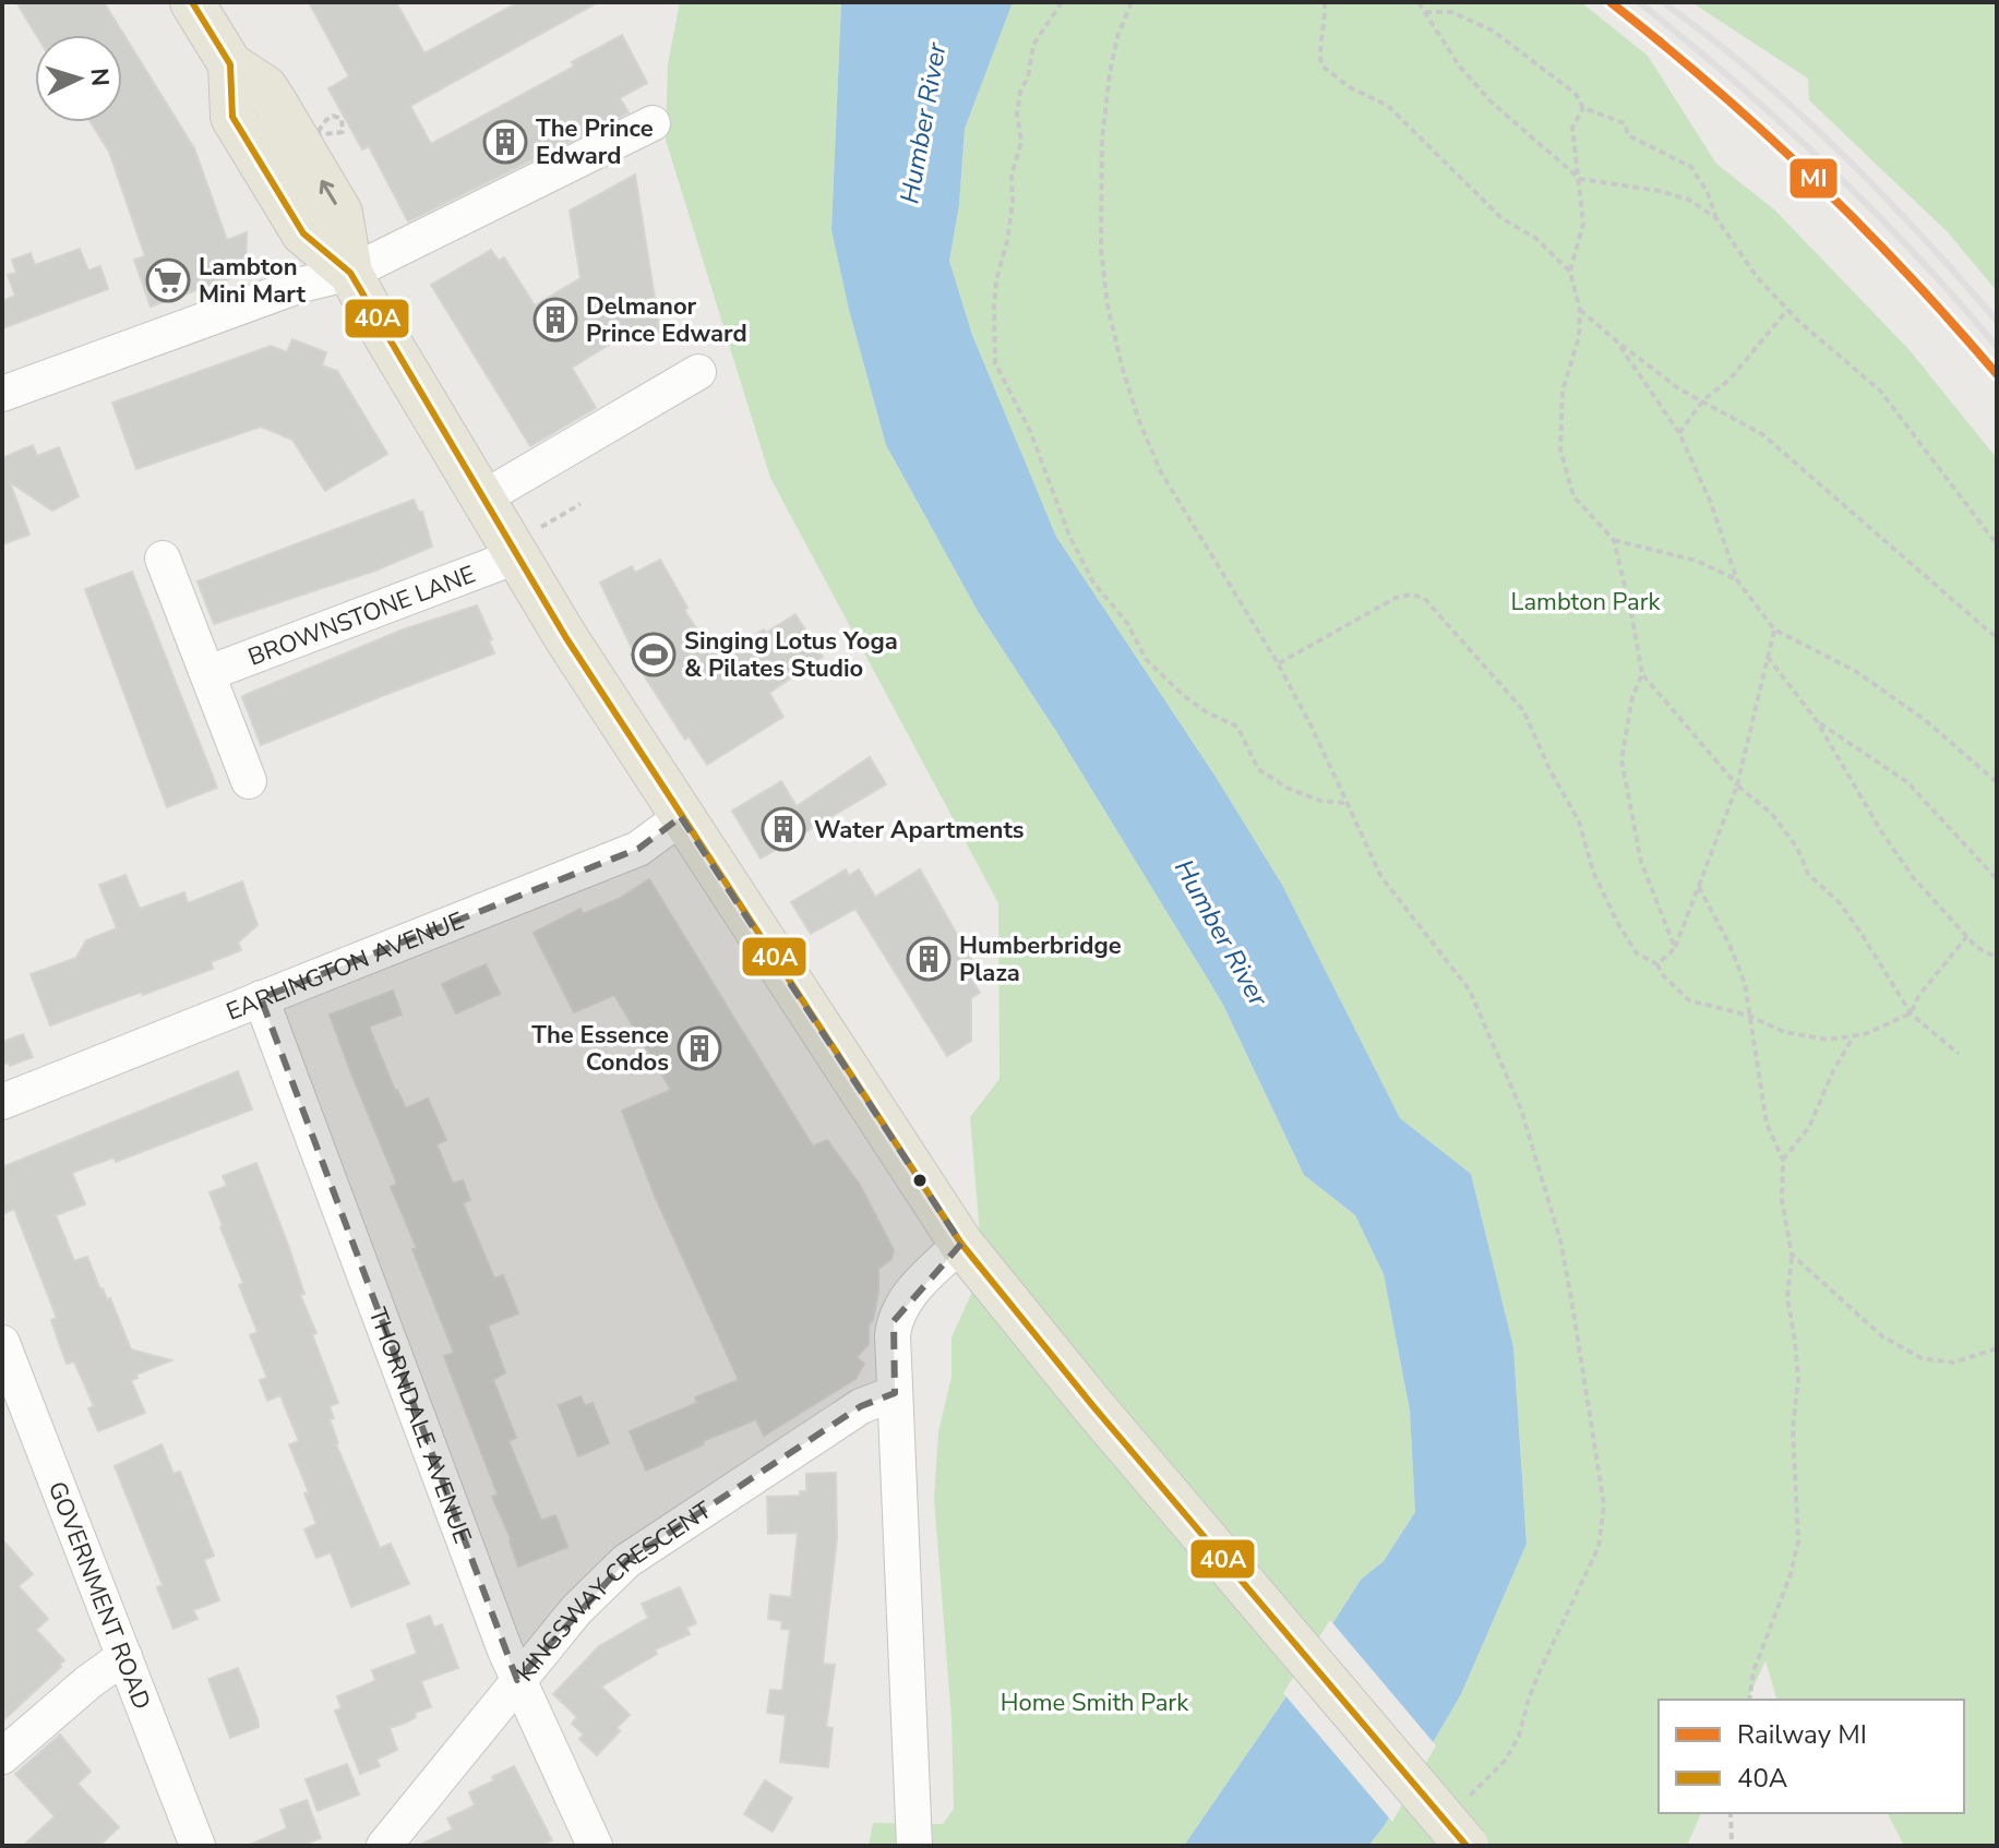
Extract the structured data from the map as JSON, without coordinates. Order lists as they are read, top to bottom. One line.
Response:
{"streets":{"street":["BROWNSTONE LANE","EARLINGTON AVENUE","THORNDALE AVENUE","KINGSWAY CRESCENT","GOVERNMENT ROAD"]},"crossings":[["EARLINGTON AVENUE","THORNDALE AVENUE"],["THORNDALE AVENUE","KINGSWAY CRESCENT"]],"water":["Humber River"],"parks":["Lambton Park","Home Smith Park"],"places":{"building":["The Prince Edward","Delmanor Prince Edward","Water Apartments","Humberbridge Plaza","The Essence Condos"],"supermarket":["Lambton Mini Mart"],"sports":["Singing Lotus Yoga & Pilates Studio"]},"lines":["rail line MI","transit line 40A"],"legend":["Railway MI","40A"],"north":"right"}
